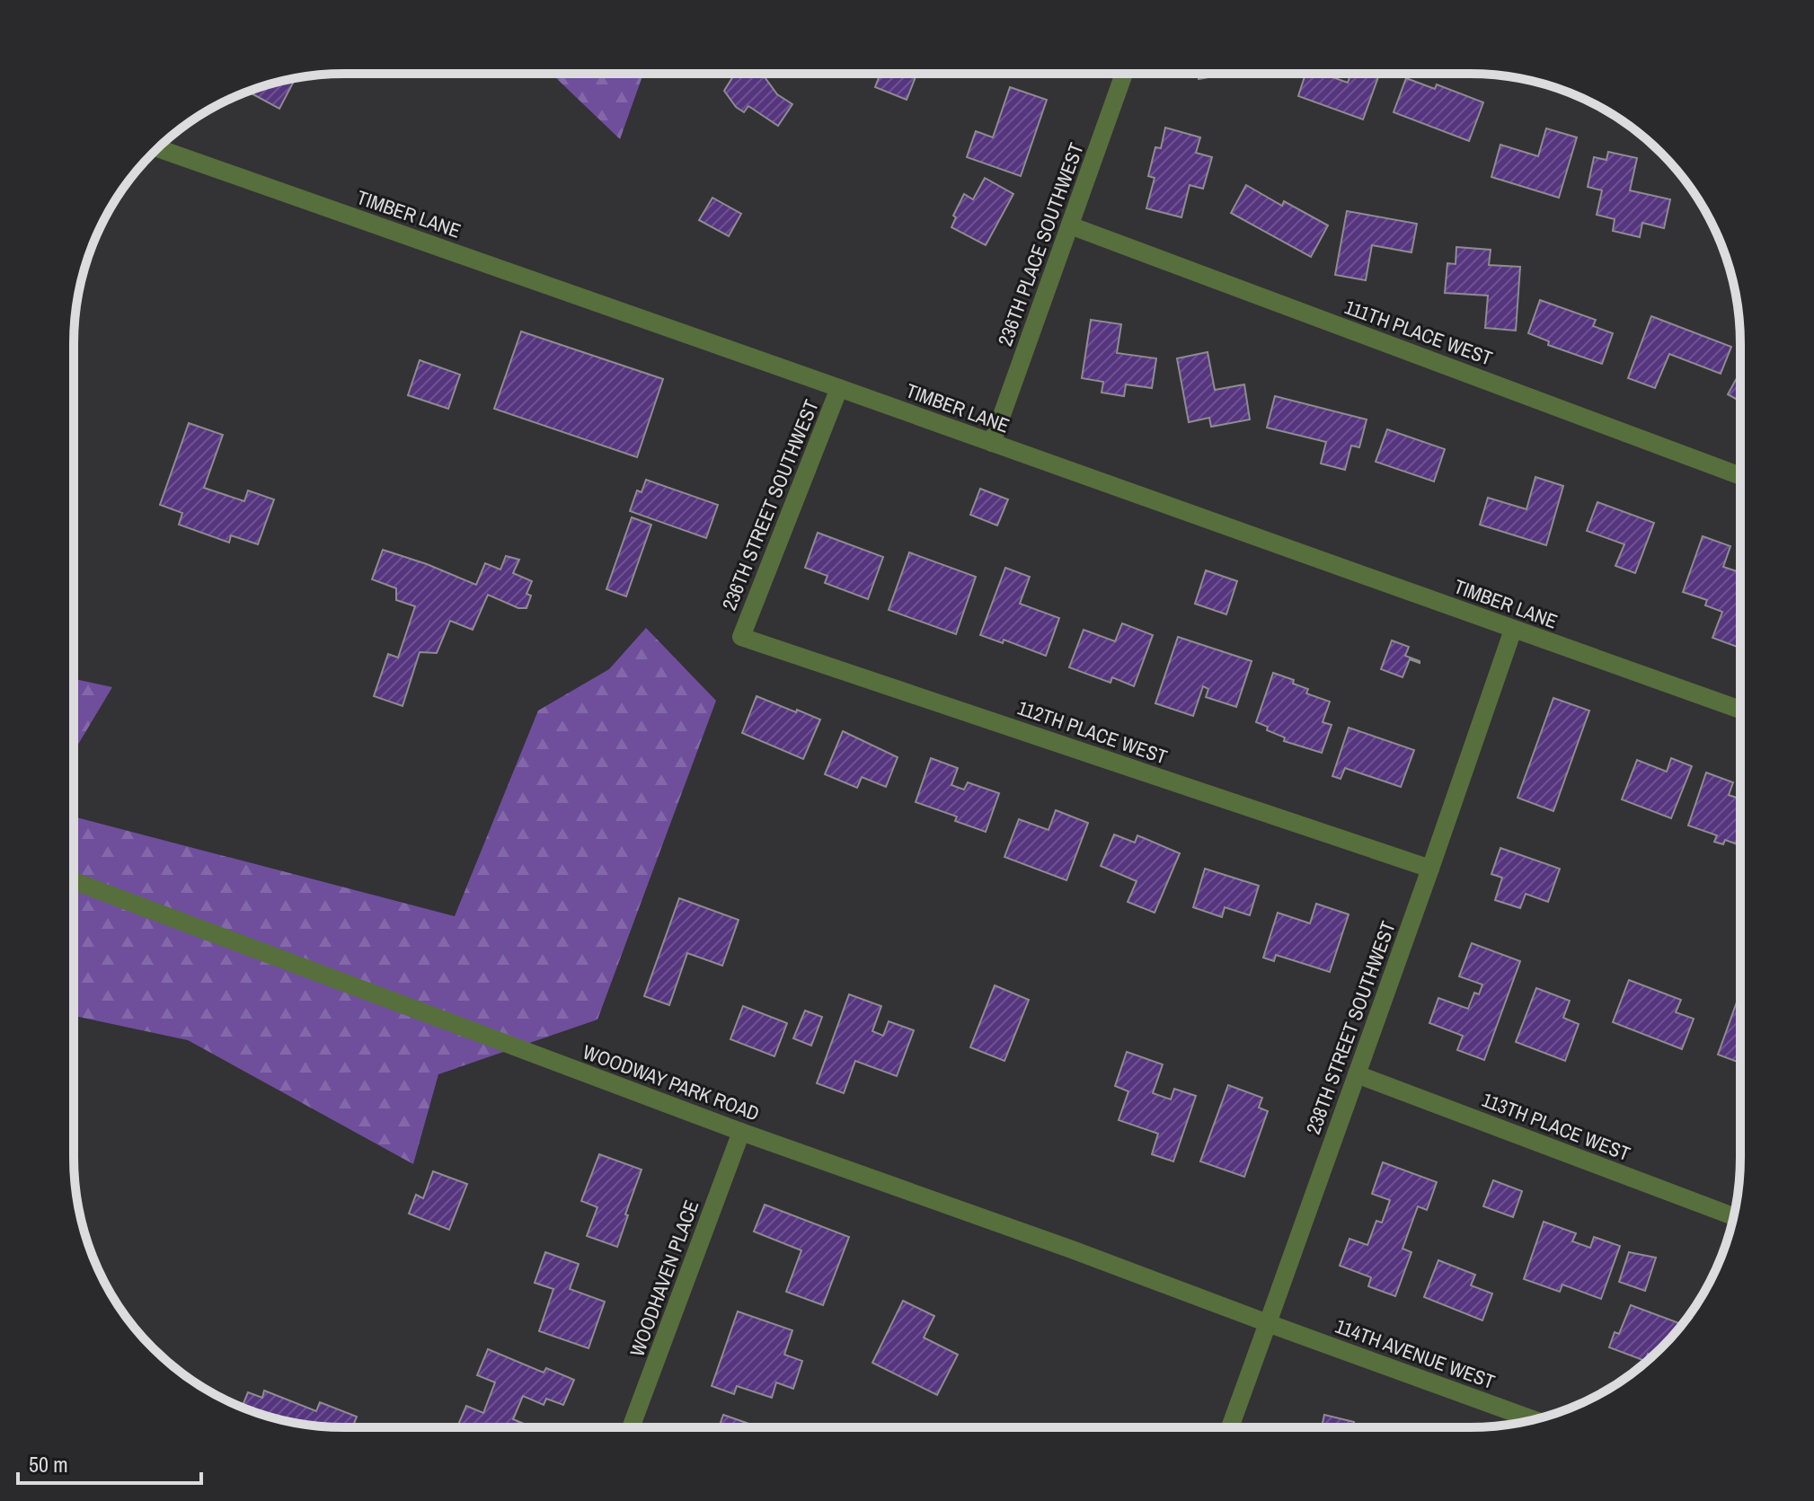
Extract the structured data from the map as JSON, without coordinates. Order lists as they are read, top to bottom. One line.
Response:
{"streets":{"street":["TIMBER LANE","236TH PLACE SOUTHWEST","111TH PLACE WEST","236TH STREET SOUTHWEST","112TH PLACE WEST","238TH STREET SOUTHWEST","WOODWAY PARK ROAD","113TH PLACE WEST","WOODHAVEN PLACE","114TH AVENUE WEST"]},"crossings":[["TIMBER LANE","236TH PLACE SOUTHWEST"],["TIMBER LANE","236TH STREET SOUTHWEST"],["TIMBER LANE","238TH STREET SOUTHWEST"],["236TH PLACE SOUTHWEST","111TH PLACE WEST"],["236TH STREET SOUTHWEST","112TH PLACE WEST"],["112TH PLACE WEST","238TH STREET SOUTHWEST"],["238TH STREET SOUTHWEST","WOODWAY PARK ROAD"],["238TH STREET SOUTHWEST","113TH PLACE WEST"],["238TH STREET SOUTHWEST","114TH AVENUE WEST"],["WOODWAY PARK ROAD","WOODHAVEN PLACE"],["WOODWAY PARK ROAD","114TH AVENUE WEST"]],"scale_bar":"50 m"}
